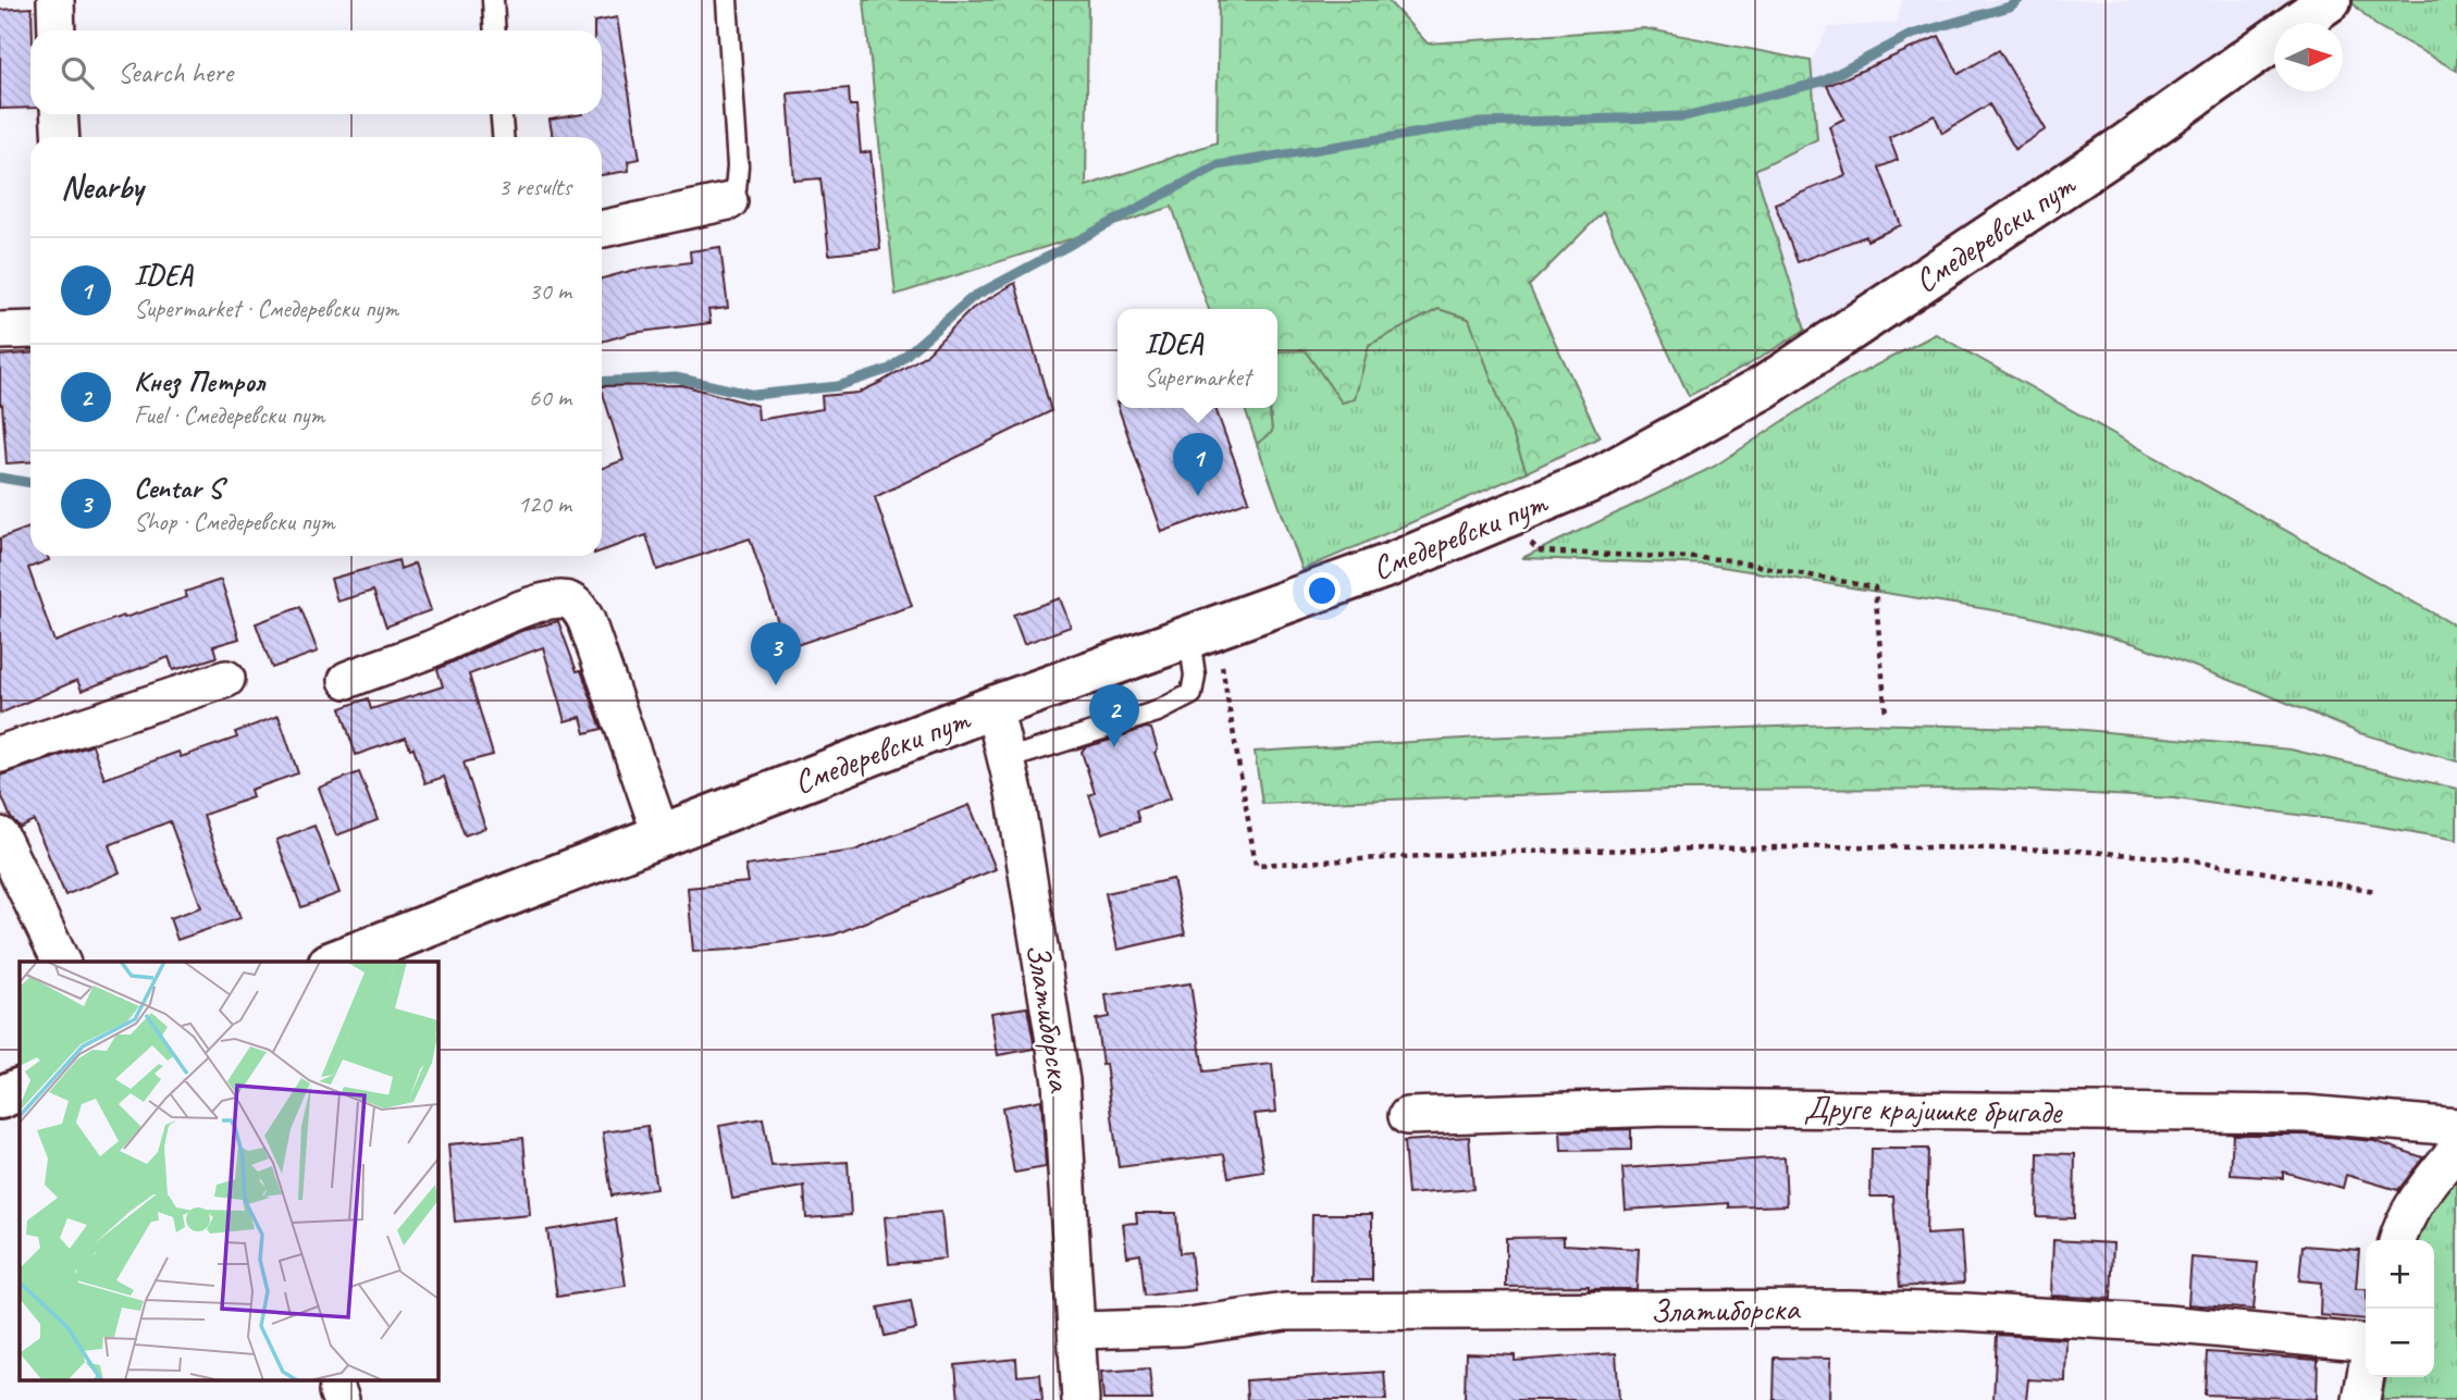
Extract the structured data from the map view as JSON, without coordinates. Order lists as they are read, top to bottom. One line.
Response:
{"streets":{"main road":["Смедеревски пут"],"street":["Златиборска","Друге крајишке бригаде"]},"crossings":[["Смедеревски пут","Златиборска"]],"north":"right","page":{"search":"Search here","heading":["Nearby","3 results"],"list":[{"mark":"1","name":"IDEA","note":"Supermarket · Смедеревски пут","value":"30 m"},{"mark":"2","name":"Кнез Петрол","note":"Fuel · Смедеревски пут","value":"60 m"},{"mark":"3","name":"Centar S","note":"Shop · Смедеревски пут","value":"120 m"}],"popup":["IDEA","Supermarket"],"pins":["1","3","2"],"map_buttons":["+","−"]}}
